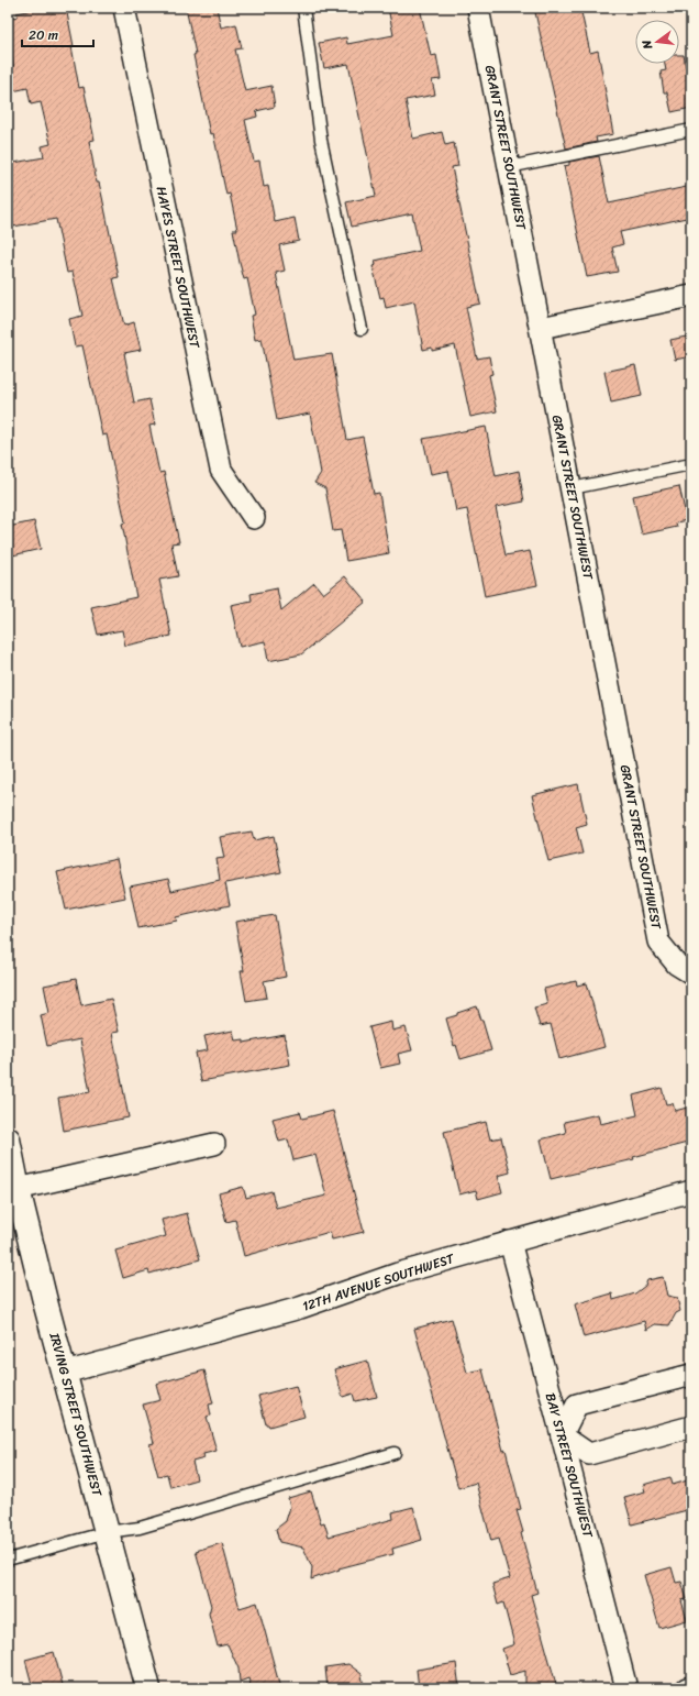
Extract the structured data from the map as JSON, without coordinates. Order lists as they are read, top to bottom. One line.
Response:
{"streets":{"street":["GRANT STREET SOUTHWEST","HAYES STREET SOUTHWEST","12TH AVENUE SOUTHWEST","IRVING STREET SOUTHWEST","BAY STREET SOUTHWEST"]},"crossings":[["12TH AVENUE SOUTHWEST","IRVING STREET SOUTHWEST"],["12TH AVENUE SOUTHWEST","BAY STREET SOUTHWEST"]],"scale_bar":"20 m","north":"left"}
